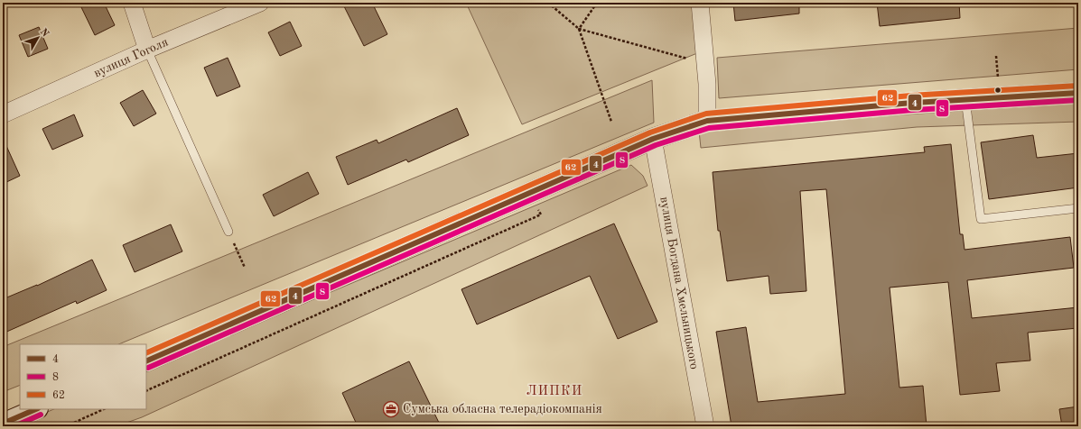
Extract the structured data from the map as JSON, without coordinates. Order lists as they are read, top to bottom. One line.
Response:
{"streets":{"street":["вулиця Гоголя","вулиця Богдана Хмельницького"]},"districts":["ЛИПКИ"],"places":{"office":["Сумська обласна телерадіокомпанія"]},"lines":["transit line 62","transit line 4","transit line 8"],"legend":["4","8","62"],"north":"top right"}
